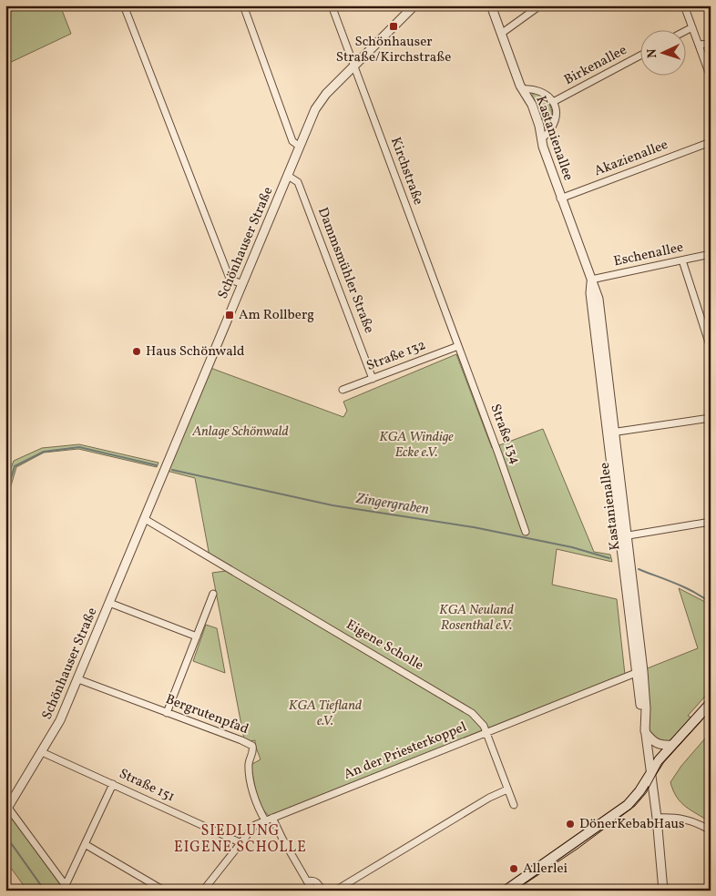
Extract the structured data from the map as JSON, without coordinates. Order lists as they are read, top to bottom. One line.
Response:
{"streets":{"street":["Birkenallee","Kastanienallee","Akazienallee","Kirchstraße","Schönhauser Straße","Eschenallee","Dammsmühler Straße","Straße 132","Straße 134","Eigene Scholle","Bergrutenpfad","An der Priesterkoppel","Straße 151"]},"crossings":[["Kastanienallee","Akazienallee"],["Kastanienallee","Eschenallee"],["Kastanienallee","An der Priesterkoppel"],["Kirchstraße","Schönhauser Straße"],["Kirchstraße","Straße 132"],["Kirchstraße","Straße 134"],["Schönhauser Straße","Dammsmühler Straße"],["Schönhauser Straße","Eigene Scholle"],["Schönhauser Straße","Bergrutenpfad"],["Schönhauser Straße","Straße 151"],["Dammsmühler Straße","Straße 132"],["Straße 132","Straße 134"],["Eigene Scholle","An der Priesterkoppel"],["Bergrutenpfad","An der Priesterkoppel"],["An der Priesterkoppel","Straße 151"]],"districts":["SIEDLUNG EIGENE SCHOLLE"],"water":["Zingergraben"],"parks":["Anlage Schönwald","KGA Windige Ecke e.V.","KGA Neuland Rosenthal e.V.","KGA Tiefland e.V."],"places":{"transit":["Schönhauser Straße/Kirchstraße","Am Rollberg"],"other":["Haus Schönwald","DönerKebabHaus","Allerlei"]},"north":"left"}
